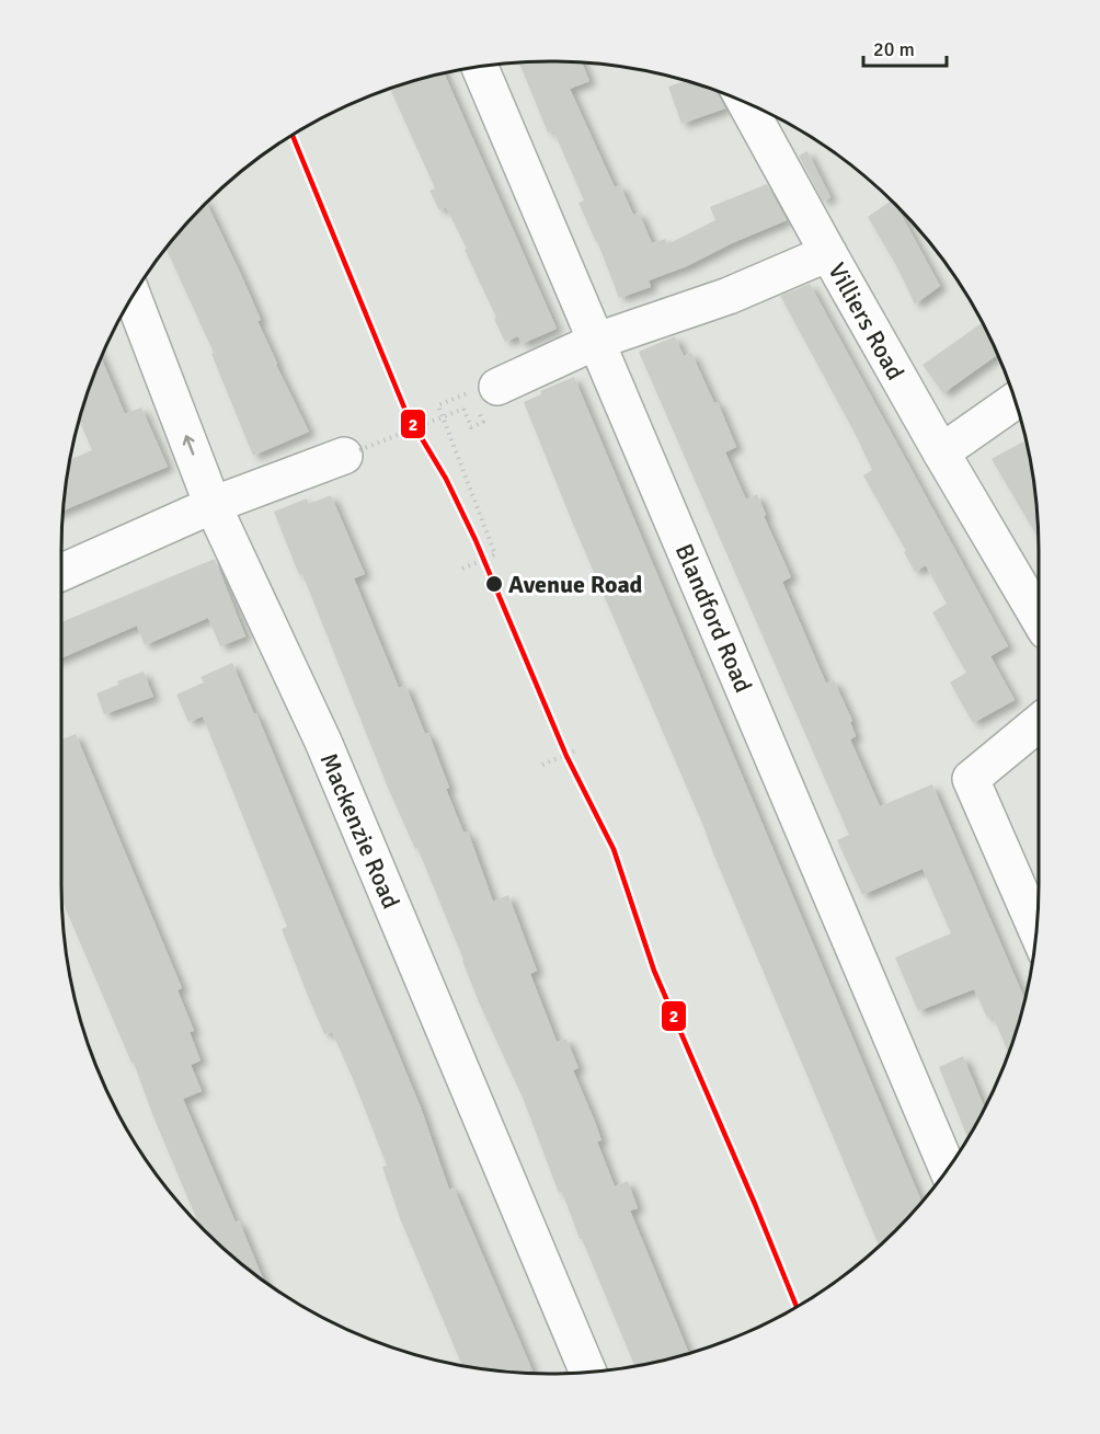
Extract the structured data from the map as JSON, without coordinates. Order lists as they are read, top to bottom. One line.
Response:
{"streets":{"street":["Villiers Road","Blandford Road","Mackenzie Road"]},"crossings":[["Villiers Road","Blandford Road"]],"places":["Avenue Road"],"lines":["transit line 2"],"scale_bar":"20 m"}
